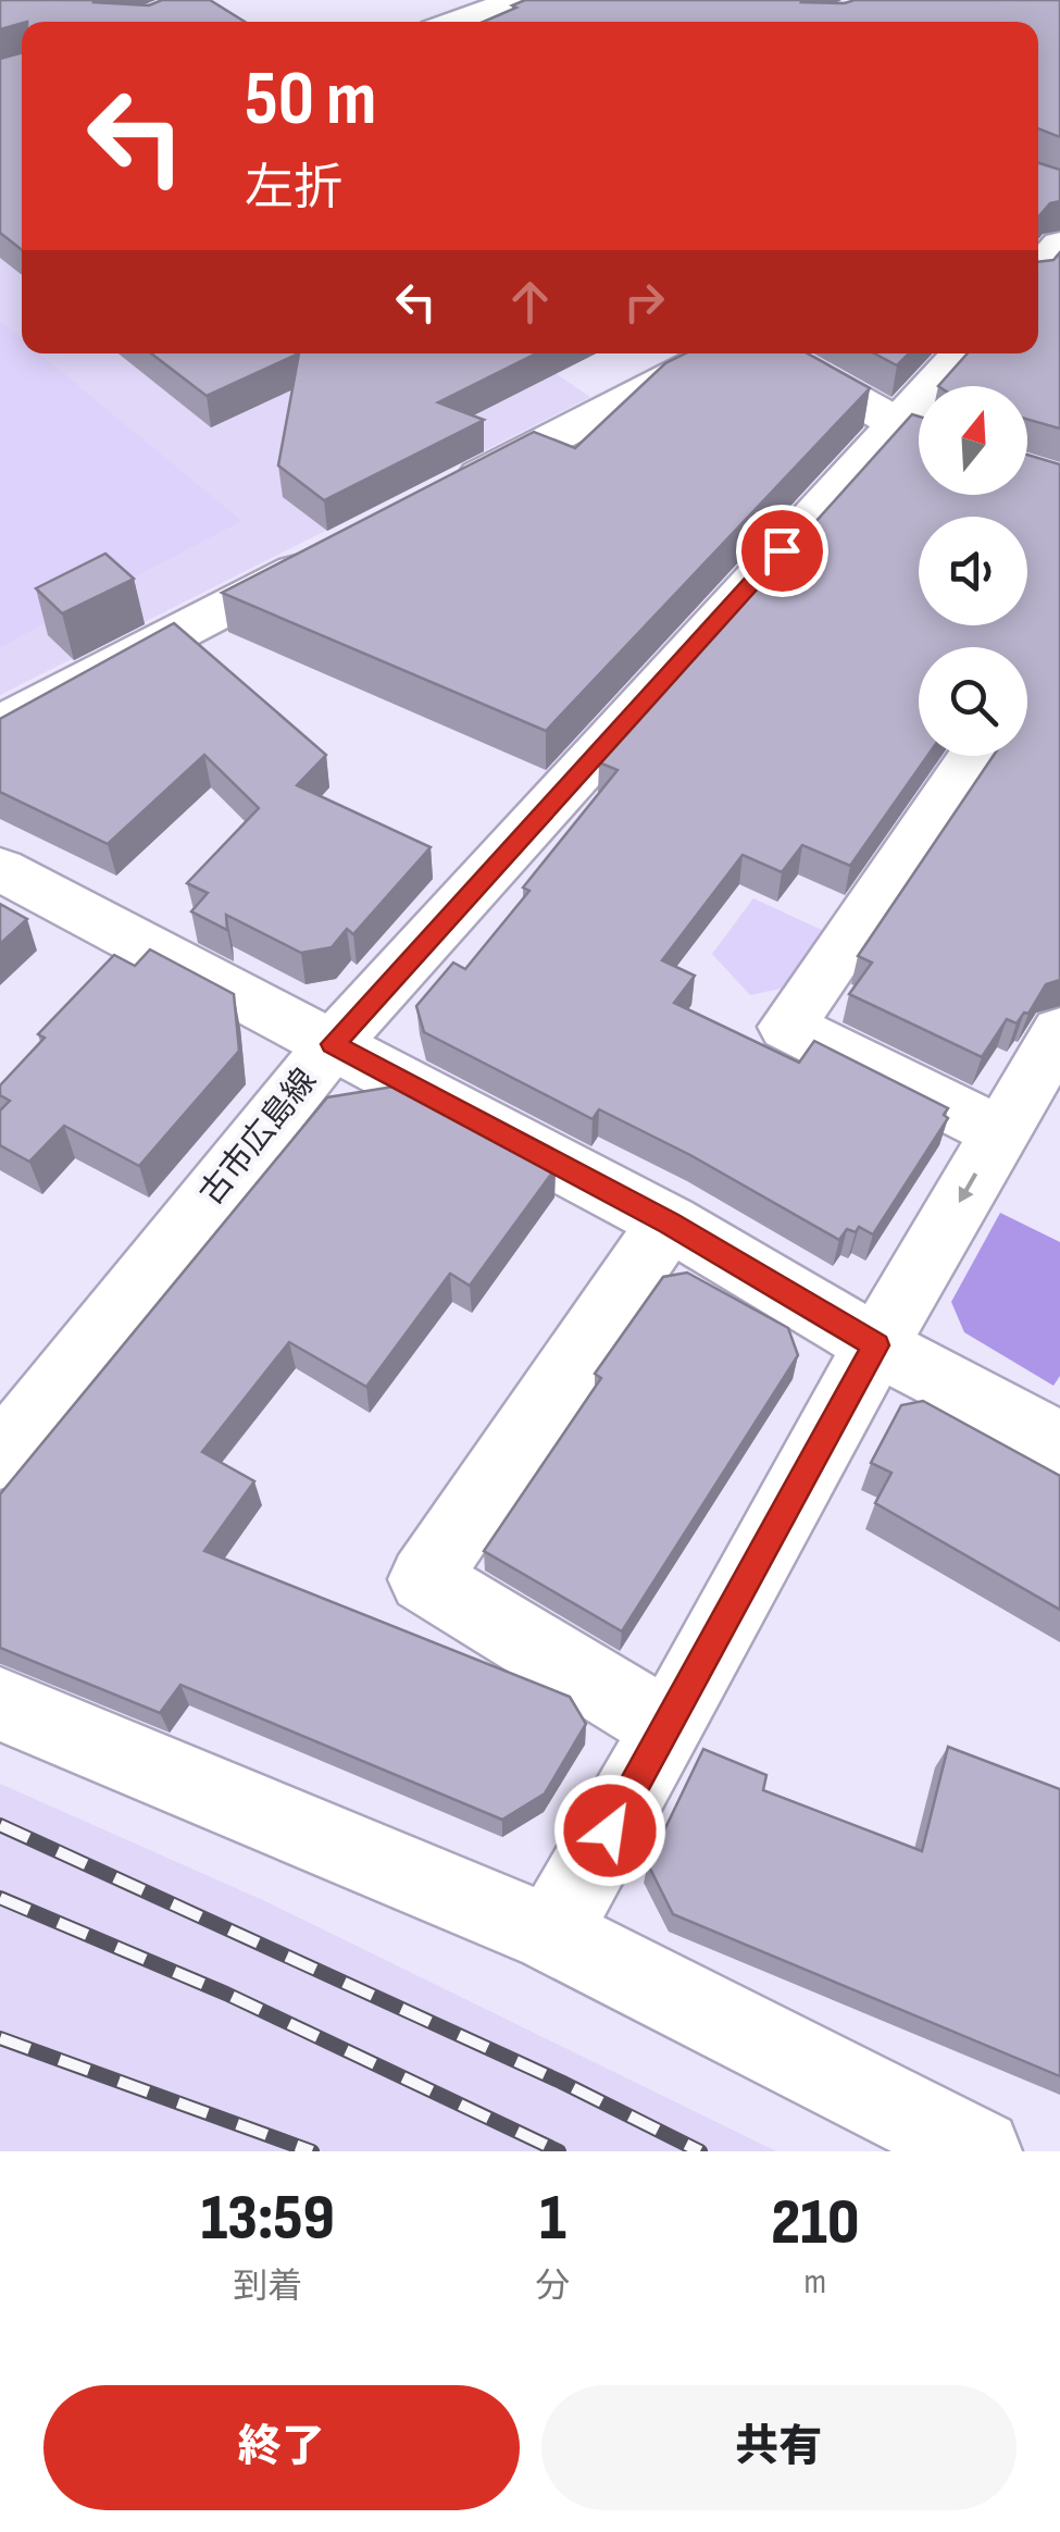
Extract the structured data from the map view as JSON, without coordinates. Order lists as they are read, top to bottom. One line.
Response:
{"streets":{"street":["古市広島線"]},"north":"top","page":{"turn":["50 m","左折"],"eta":["13:59","到着","1","分","210","m"],"buttons":["終了","共有"]}}
